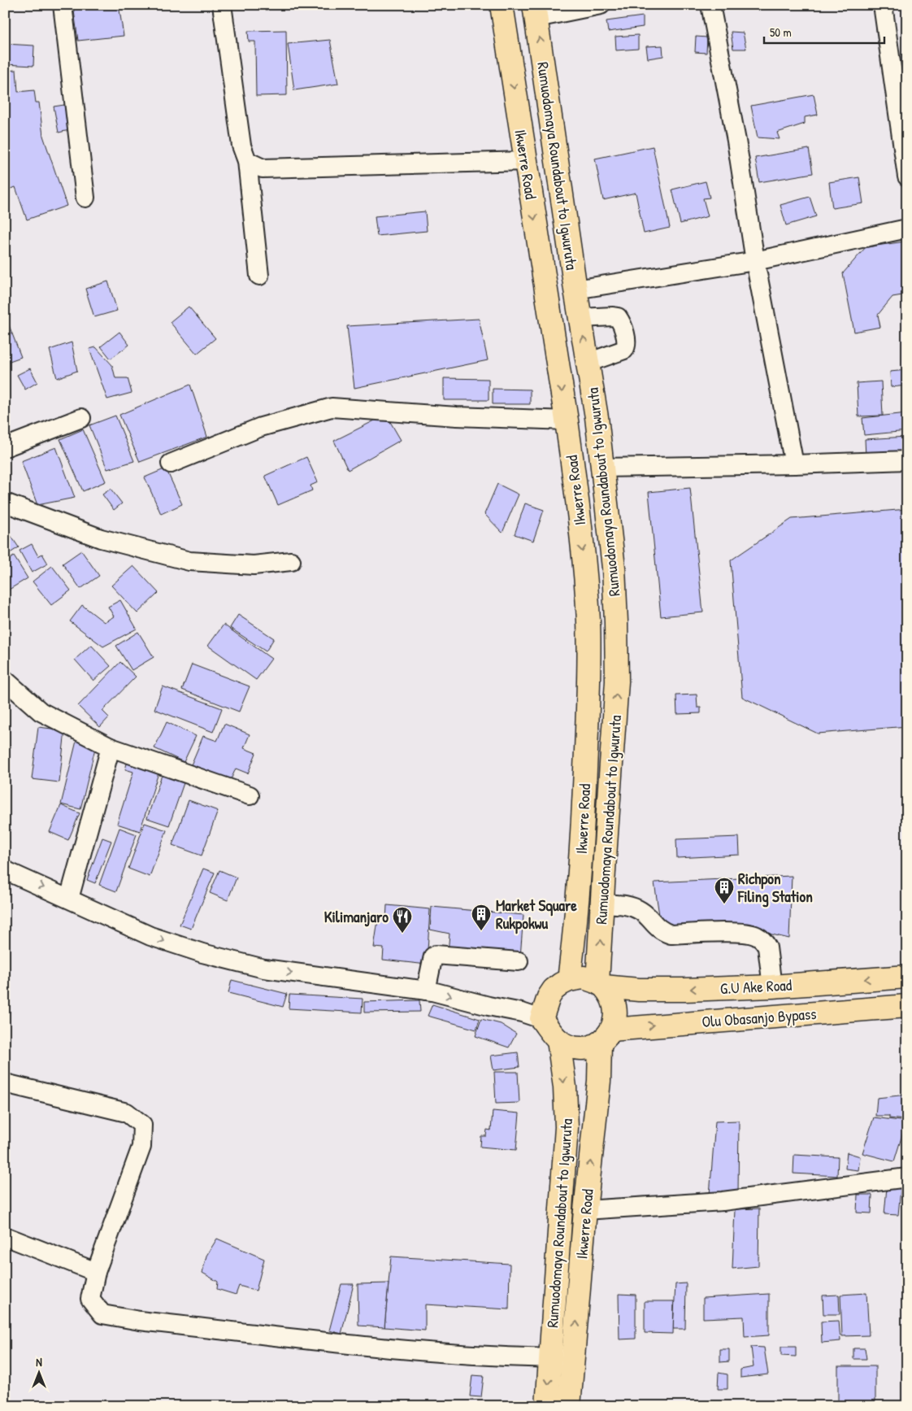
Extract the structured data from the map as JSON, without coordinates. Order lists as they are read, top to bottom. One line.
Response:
{"streets":{"main road":["Ikwerre Road","Rumuodomaya Roundabout to Igwuruta","G.U Ake Road","Olu Obasanjo Bypass"]},"crossings":[["Ikwerre Road","Rumuodomaya Roundabout to Igwuruta"],["Ikwerre Road","G.U Ake Road"],["Ikwerre Road","Olu Obasanjo Bypass"],["Rumuodomaya Roundabout to Igwuruta","G.U Ake Road"],["Rumuodomaya Roundabout to Igwuruta","Olu Obasanjo Bypass"],["G.U Ake Road","Olu Obasanjo Bypass"]],"one_way":["G.U Ake Road","Olu Obasanjo Bypass"],"places":{"building":["Richpon Filing Station","Market Square Rukpokwu"],"restaurant":["Kilimanjaro"]},"scale_bar":"50 m","north":"top"}
